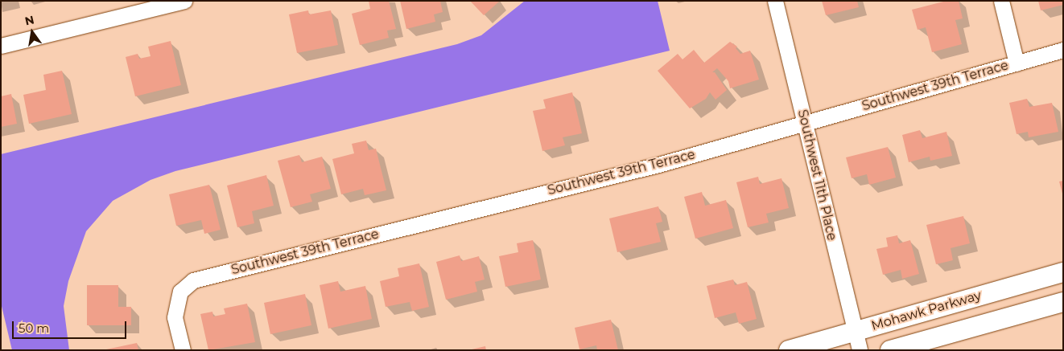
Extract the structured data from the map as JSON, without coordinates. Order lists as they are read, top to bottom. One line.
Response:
{"streets":{"street":["Southwest 39th Terrace","Southwest 11th Place","Mohawk Parkway"]},"crossings":[["Southwest 39th Terrace","Southwest 11th Place"],["Southwest 11th Place","Mohawk Parkway"]],"scale_bar":"50 m","north":"top"}
